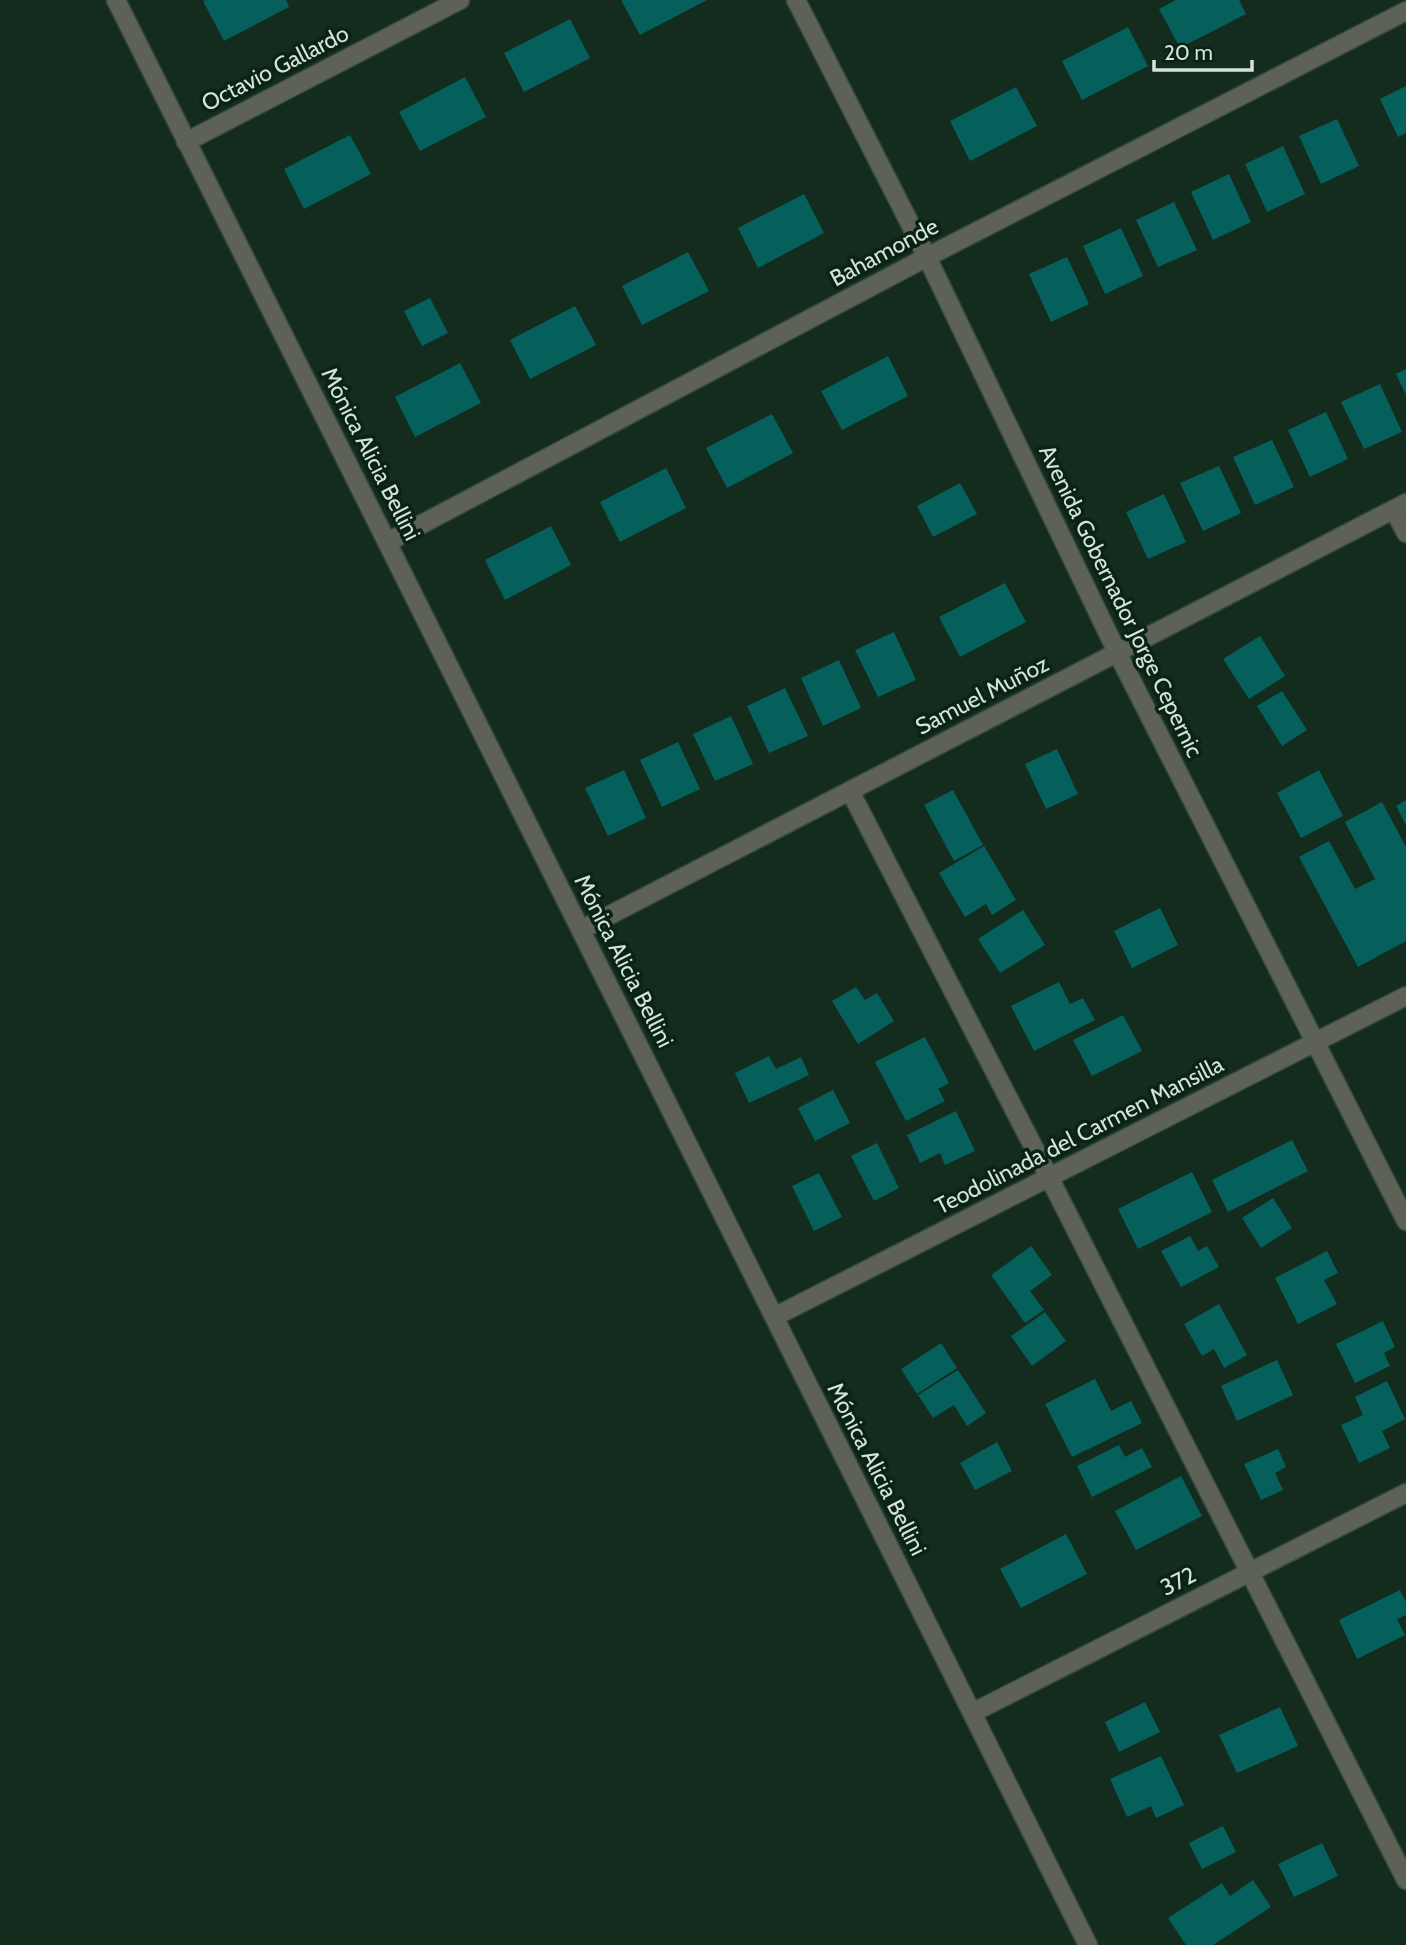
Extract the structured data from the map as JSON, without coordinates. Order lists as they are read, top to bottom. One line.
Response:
{"streets":{"street":["Octavio Gallardo","Bahamonde","Mónica Alicia Bellini","Avenida Gobernador Jorge Cepernic","Samuel Muñoz","Teodolinada del Carmen Mansilla","372"]},"crossings":[["Octavio Gallardo","Mónica Alicia Bellini"],["Bahamonde","Mónica Alicia Bellini"],["Bahamonde","Avenida Gobernador Jorge Cepernic"],["Mónica Alicia Bellini","Samuel Muñoz"],["Mónica Alicia Bellini","Teodolinada del Carmen Mansilla"],["Mónica Alicia Bellini","372"],["Avenida Gobernador Jorge Cepernic","Samuel Muñoz"],["Avenida Gobernador Jorge Cepernic","Teodolinada del Carmen Mansilla"]],"scale_bar":"20 m"}
